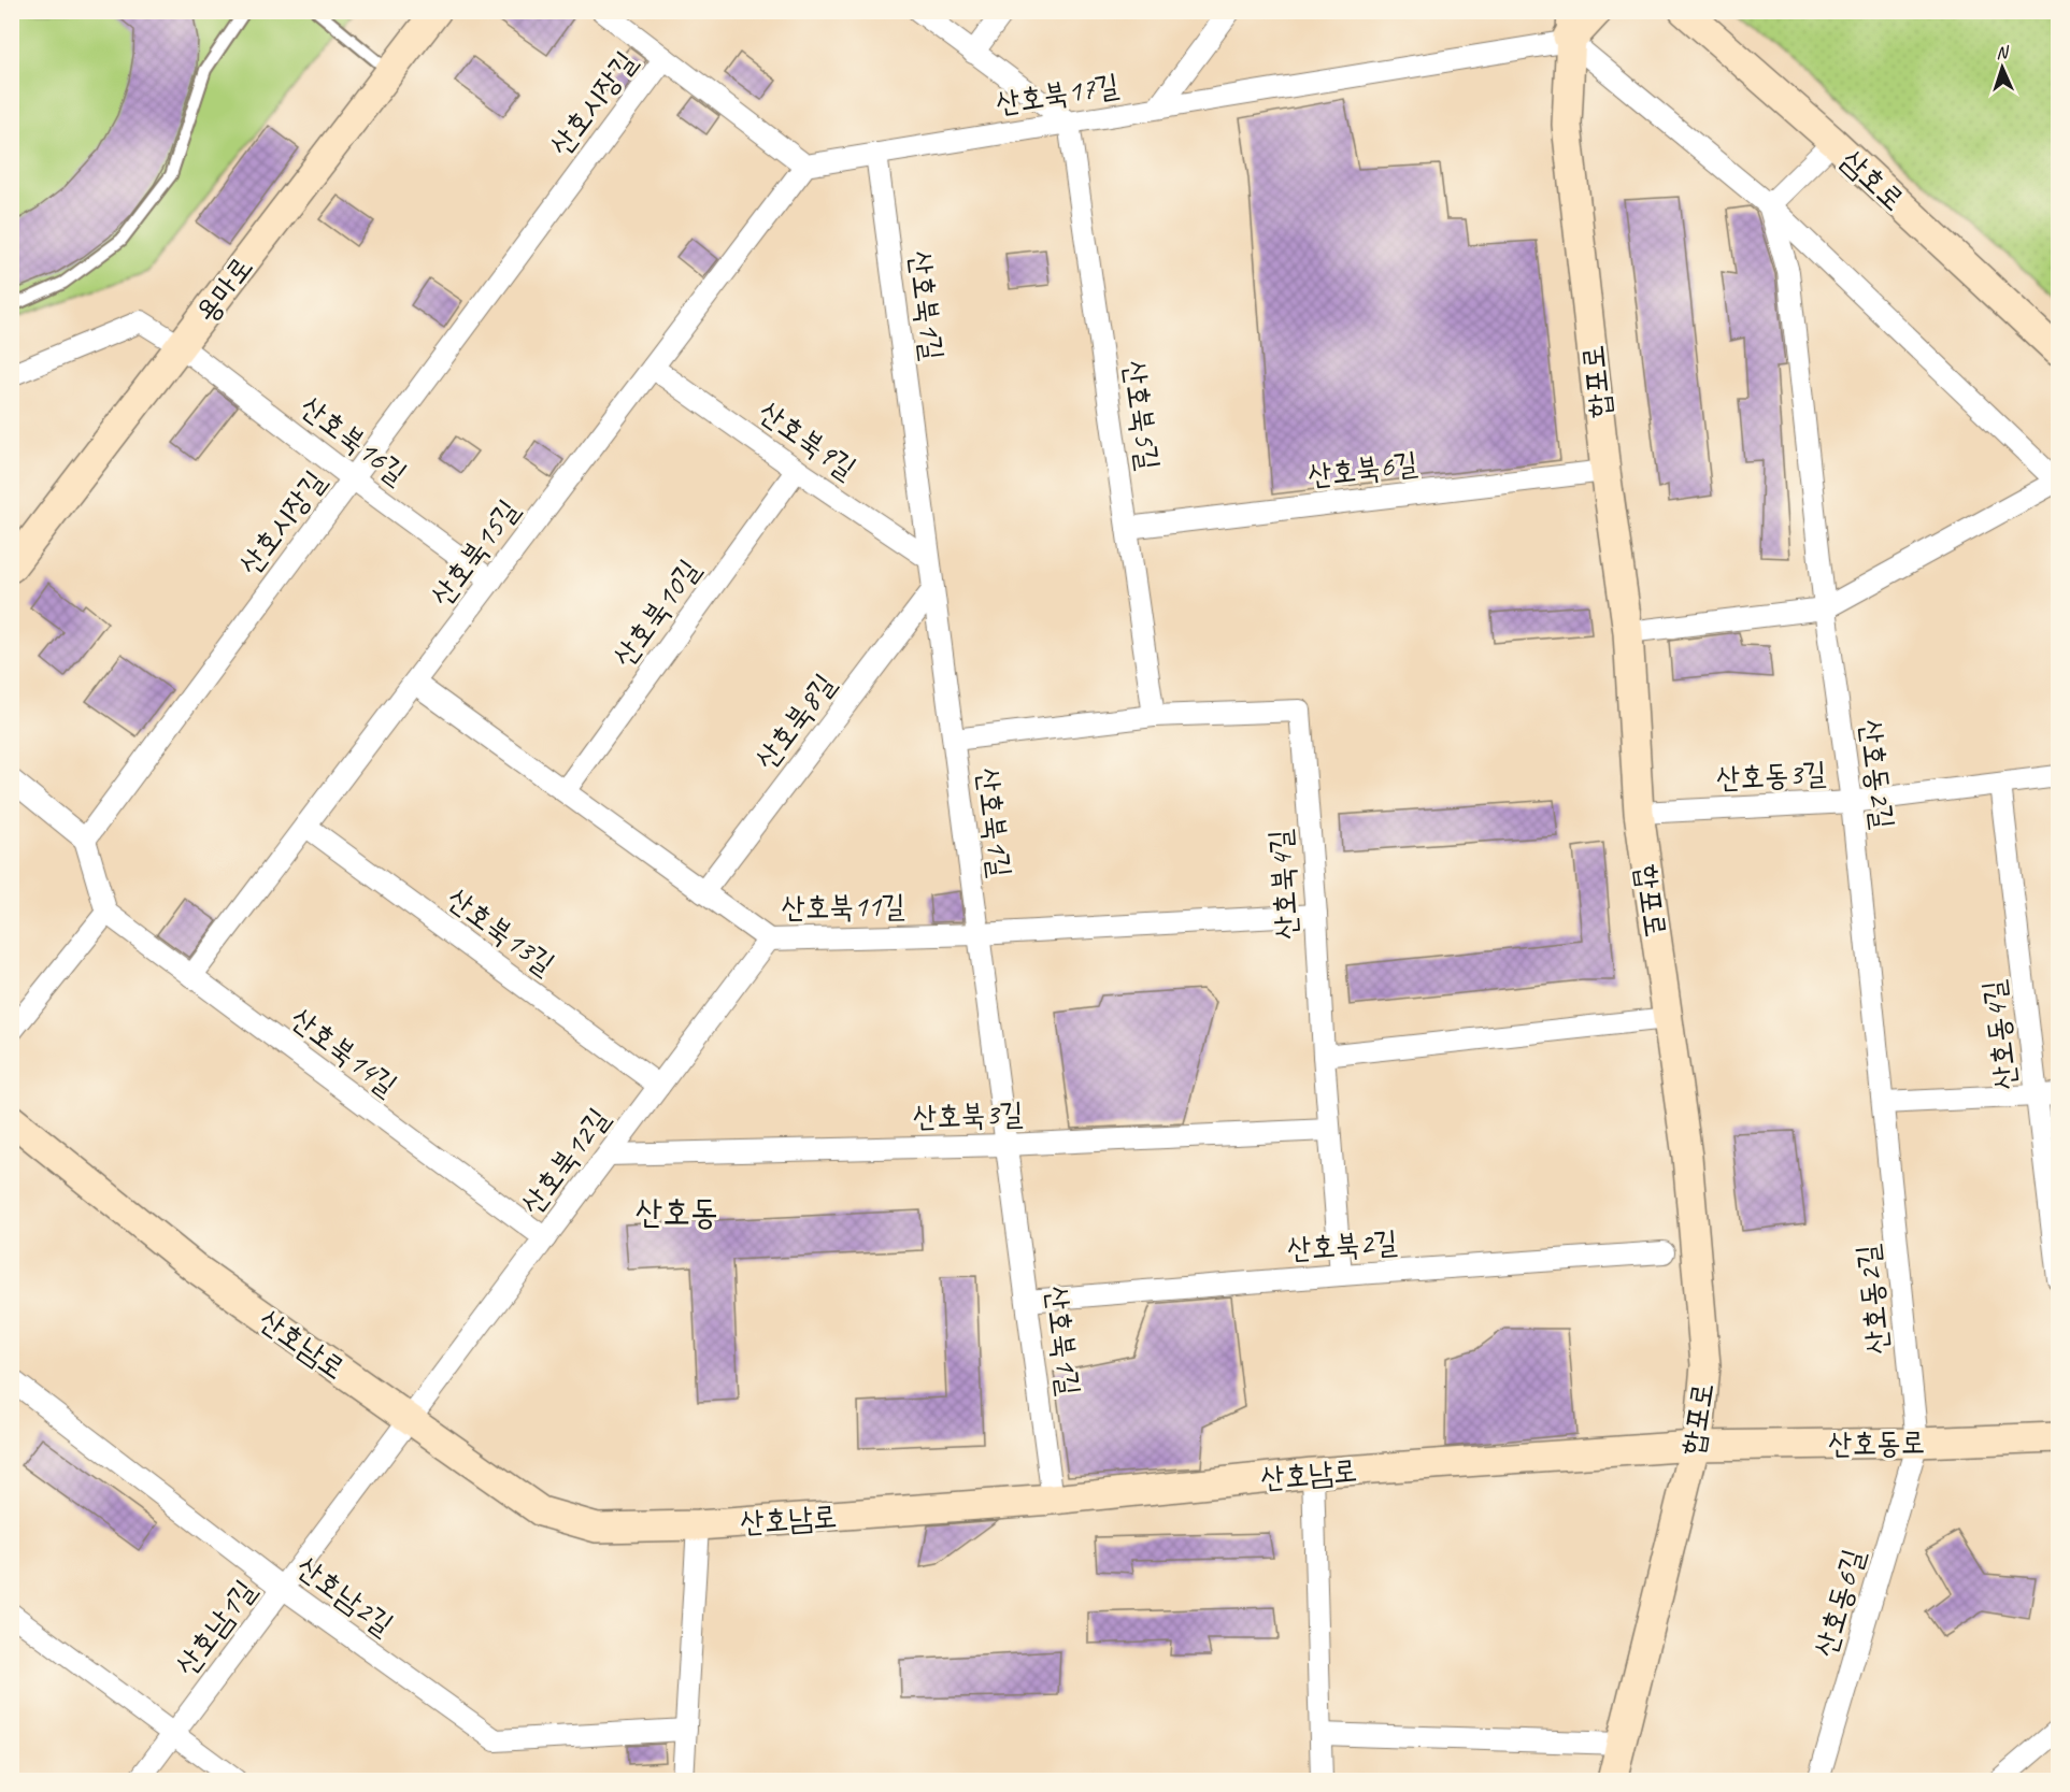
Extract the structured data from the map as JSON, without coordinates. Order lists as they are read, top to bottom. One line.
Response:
{"streets":{"main road":["삼호로","용마로","합포로","산호남로","산호동로"],"street":["산호북17길","산호시장길","산호북1길","산호북5길","산호북16길","산호북9길","산호북6길","산호북15길","산호북10길","산호북8길","산호동2길","산호동3길","산호북4길","산호북11길","산호북13길","산호동4길","산호북14길","산호북3길","산호북12길","산호북2길","산호남2길","산호동6길","산호남1길"]},"crossings":[["산호북17길","산호북1길"],["산호북17길","합포로"],["산호북17길","산호북5길"],["산호북17길","산호북15길"],["산호시장길","산호북16길"],["용마로","산호북16길"],["산호북1길","산호북9길"],["산호북1길","산호북8길"],["산호북1길","산호북4길"],["산호북1길","산호북11길"],["산호북1길","산호북3길"],["산호북1길","산호북2길"],["산호북1길","산호남로"],["합포로","산호북6길"],["합포로","산호동3길"],["합포로","산호남로"],["합포로","산호동로"],["산호북5길","산호북6길"],["산호북5길","산호북4길"],["산호북16길","산호북15길"],["산호북9길","산호북15길"],["산호북9길","산호북10길"],["산호북15길","산호북11길"],["산호북15길","산호북13길"],["산호북15길","산호북14길"],["산호북10길","산호북11길"],["산호북8길","산호북11길"],["산호동2길","산호동3길"],["산호동2길","산호동로"],["산호동2길","산호동6길"],["산호동3길","산호동4길"],["산호북4길","산호북11길"],["산호북4길","산호북3길"],["산호북4길","산호북2길"],["산호북11길","산호북12길"],["산호북13길","산호북12길"],["산호북14길","산호북12길"],["산호북3길","산호북12길"],["산호북12길","산호남로"],["산호북12길","산호남1길"],["산호남로","산호동로"],["산호남로","산호남1길"],["산호동로","산호동6길"],["산호남2길","산호남1길"]],"districts":["산호동"],"north":"top"}
